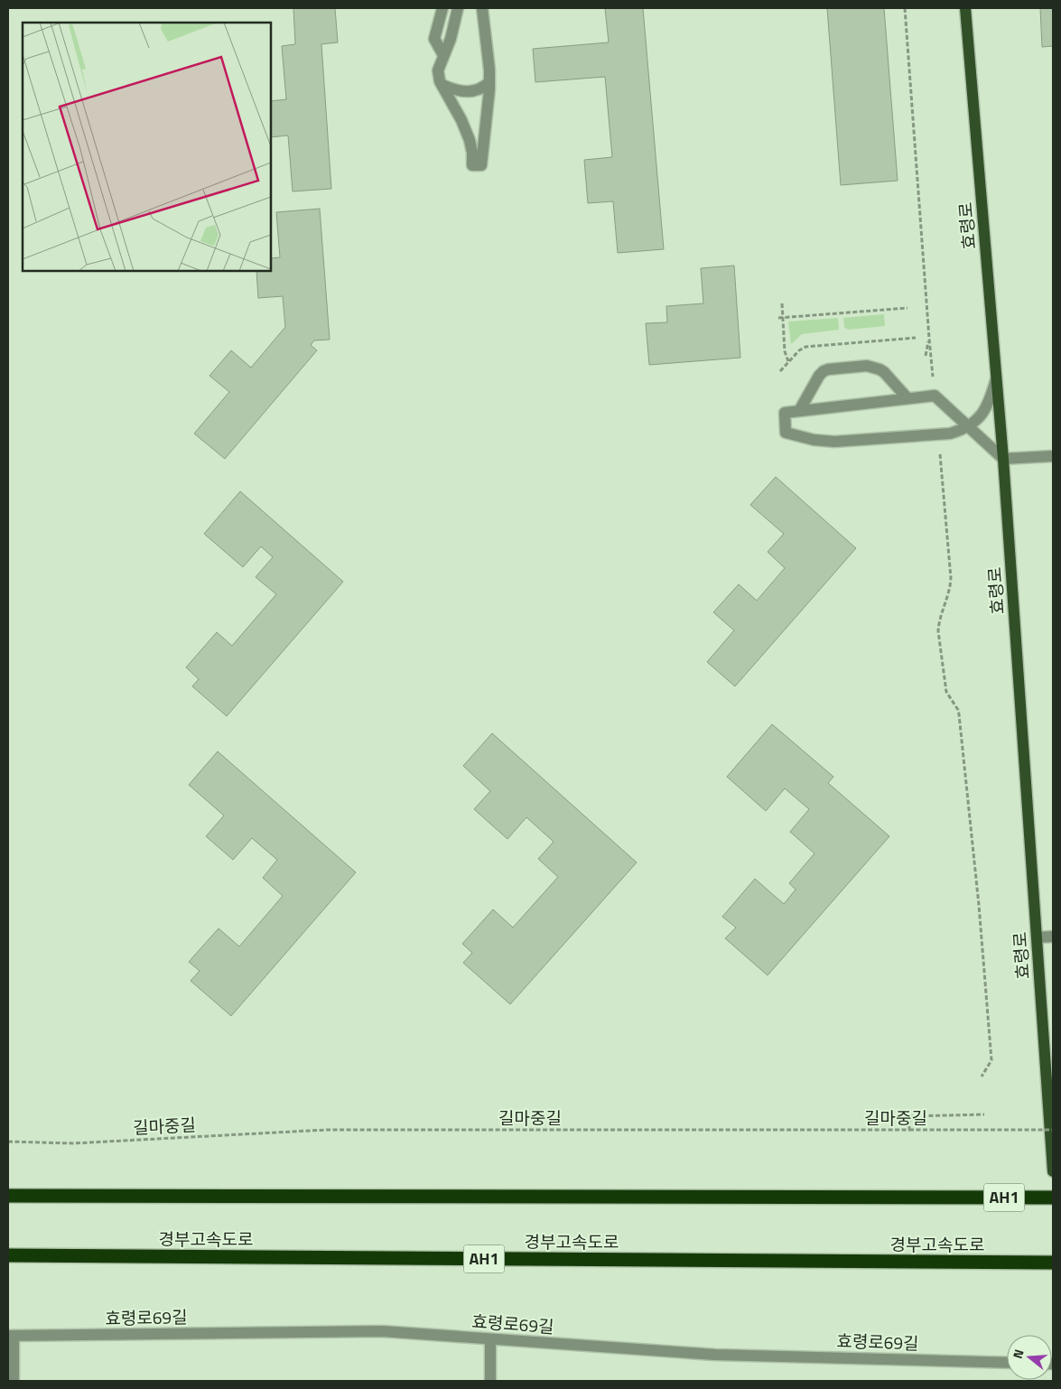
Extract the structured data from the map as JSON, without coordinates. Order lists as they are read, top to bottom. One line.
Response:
{"streets":{"highway":["AH1","경부고속도로"],"main road":["효령로"],"street":["효령로69길"],"path":["길마중길"]},"north":"left"}
